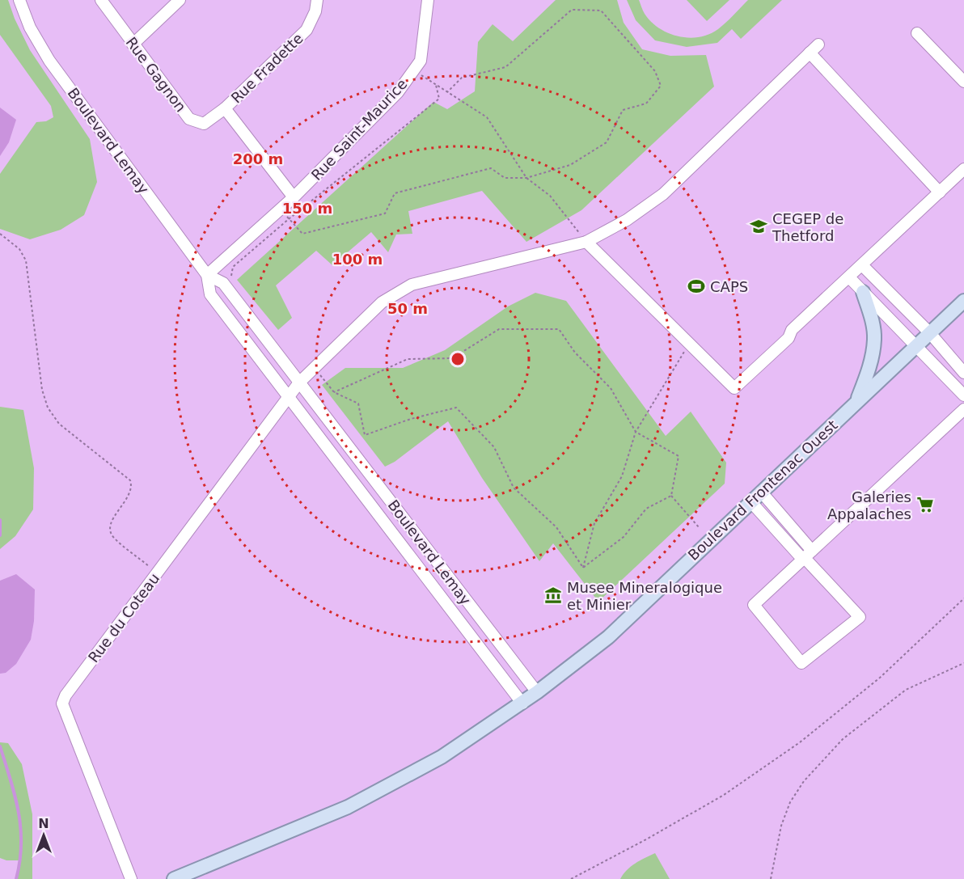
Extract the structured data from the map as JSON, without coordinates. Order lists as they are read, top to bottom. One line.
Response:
{"streets":{"main road":["Boulevard Frontenac Ouest"],"street":["Rue Fradette","Rue Gagnon","Rue Saint-Maurice","Boulevard Lemay","Rue du Coteau"]},"crossings":[["Rue Fradette","Rue Gagnon"],["Rue Saint-Maurice","Boulevard Lemay"],["Boulevard Lemay","Boulevard Frontenac Ouest"],["Boulevard Lemay","Rue du Coteau"]],"places":{"school or university":["CEGEP de Thetford"],"sports":["CAPS"],"supermarket":["Galeries Appalaches"],"museum":["Musee Mineralogique et Minier"]},"north":"top","rings":["200 m","150 m","100 m","50 m"]}
